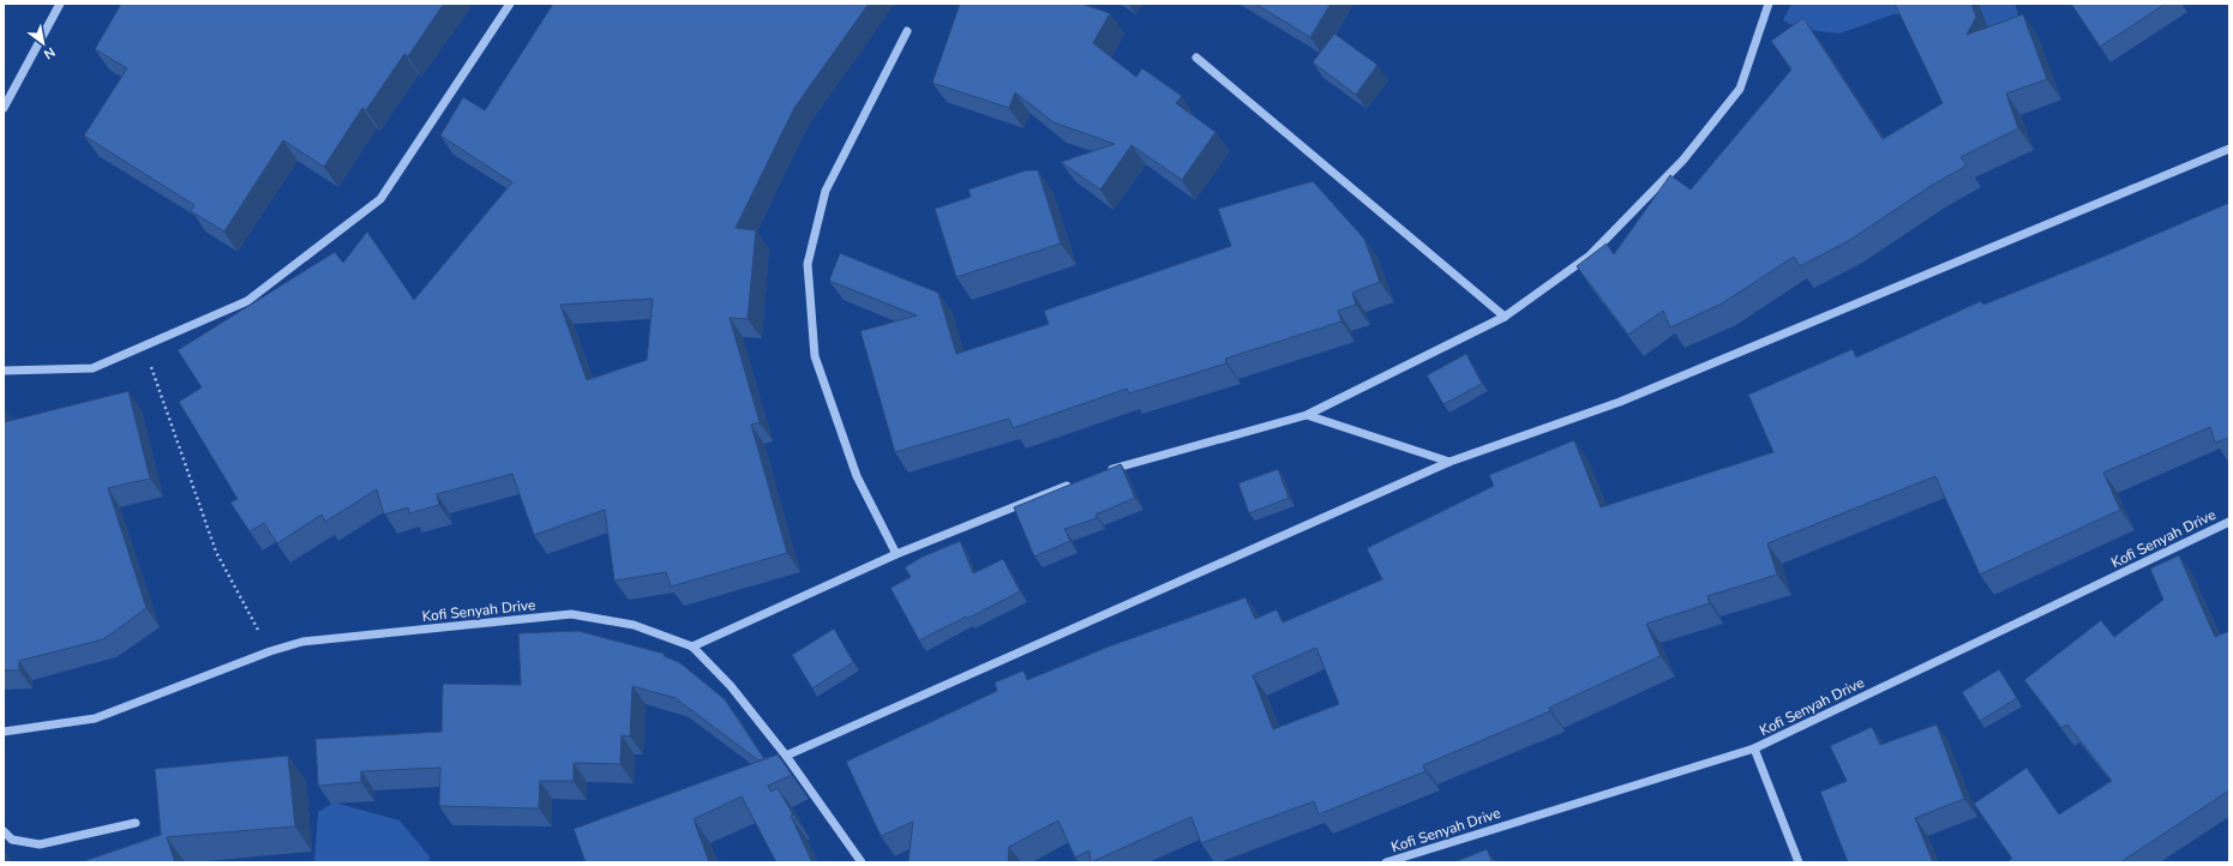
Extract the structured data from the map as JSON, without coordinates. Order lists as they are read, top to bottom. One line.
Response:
{"streets":{"street":["Kofi Senyah Drive"]},"north":"bottom right"}
